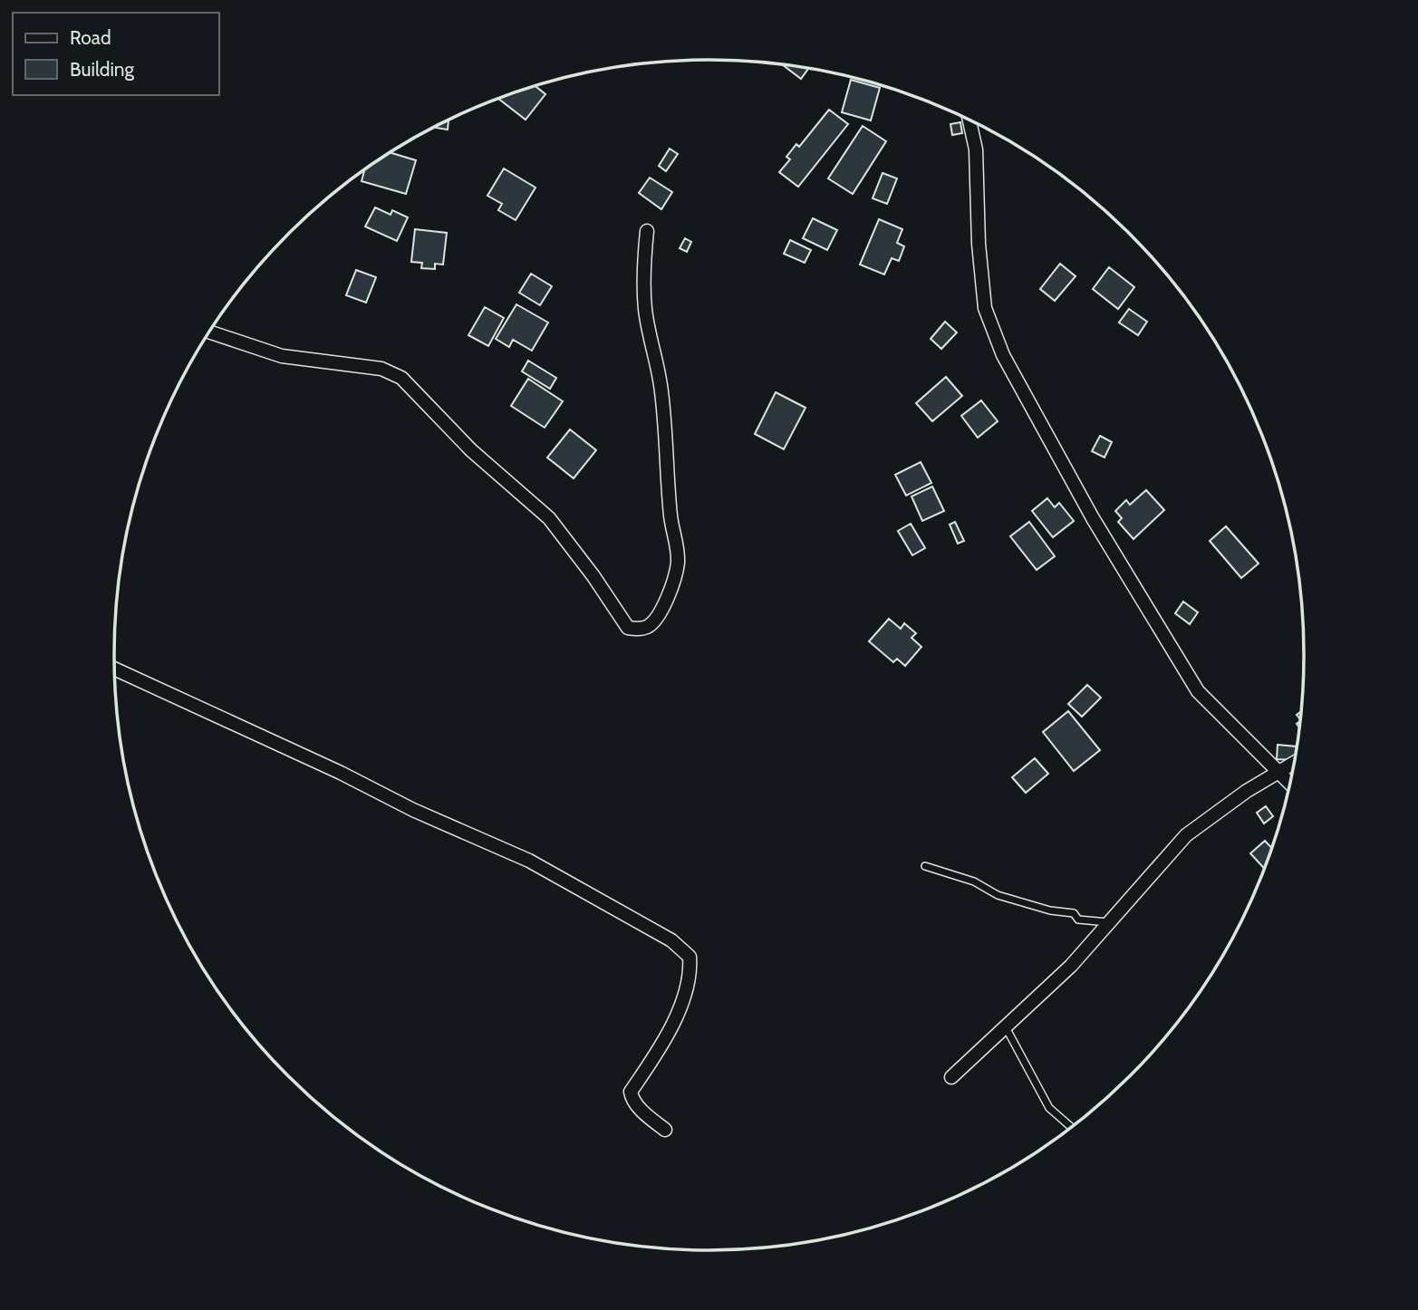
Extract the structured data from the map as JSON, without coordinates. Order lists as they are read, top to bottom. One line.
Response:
{"legend":["Road","Building"]}
